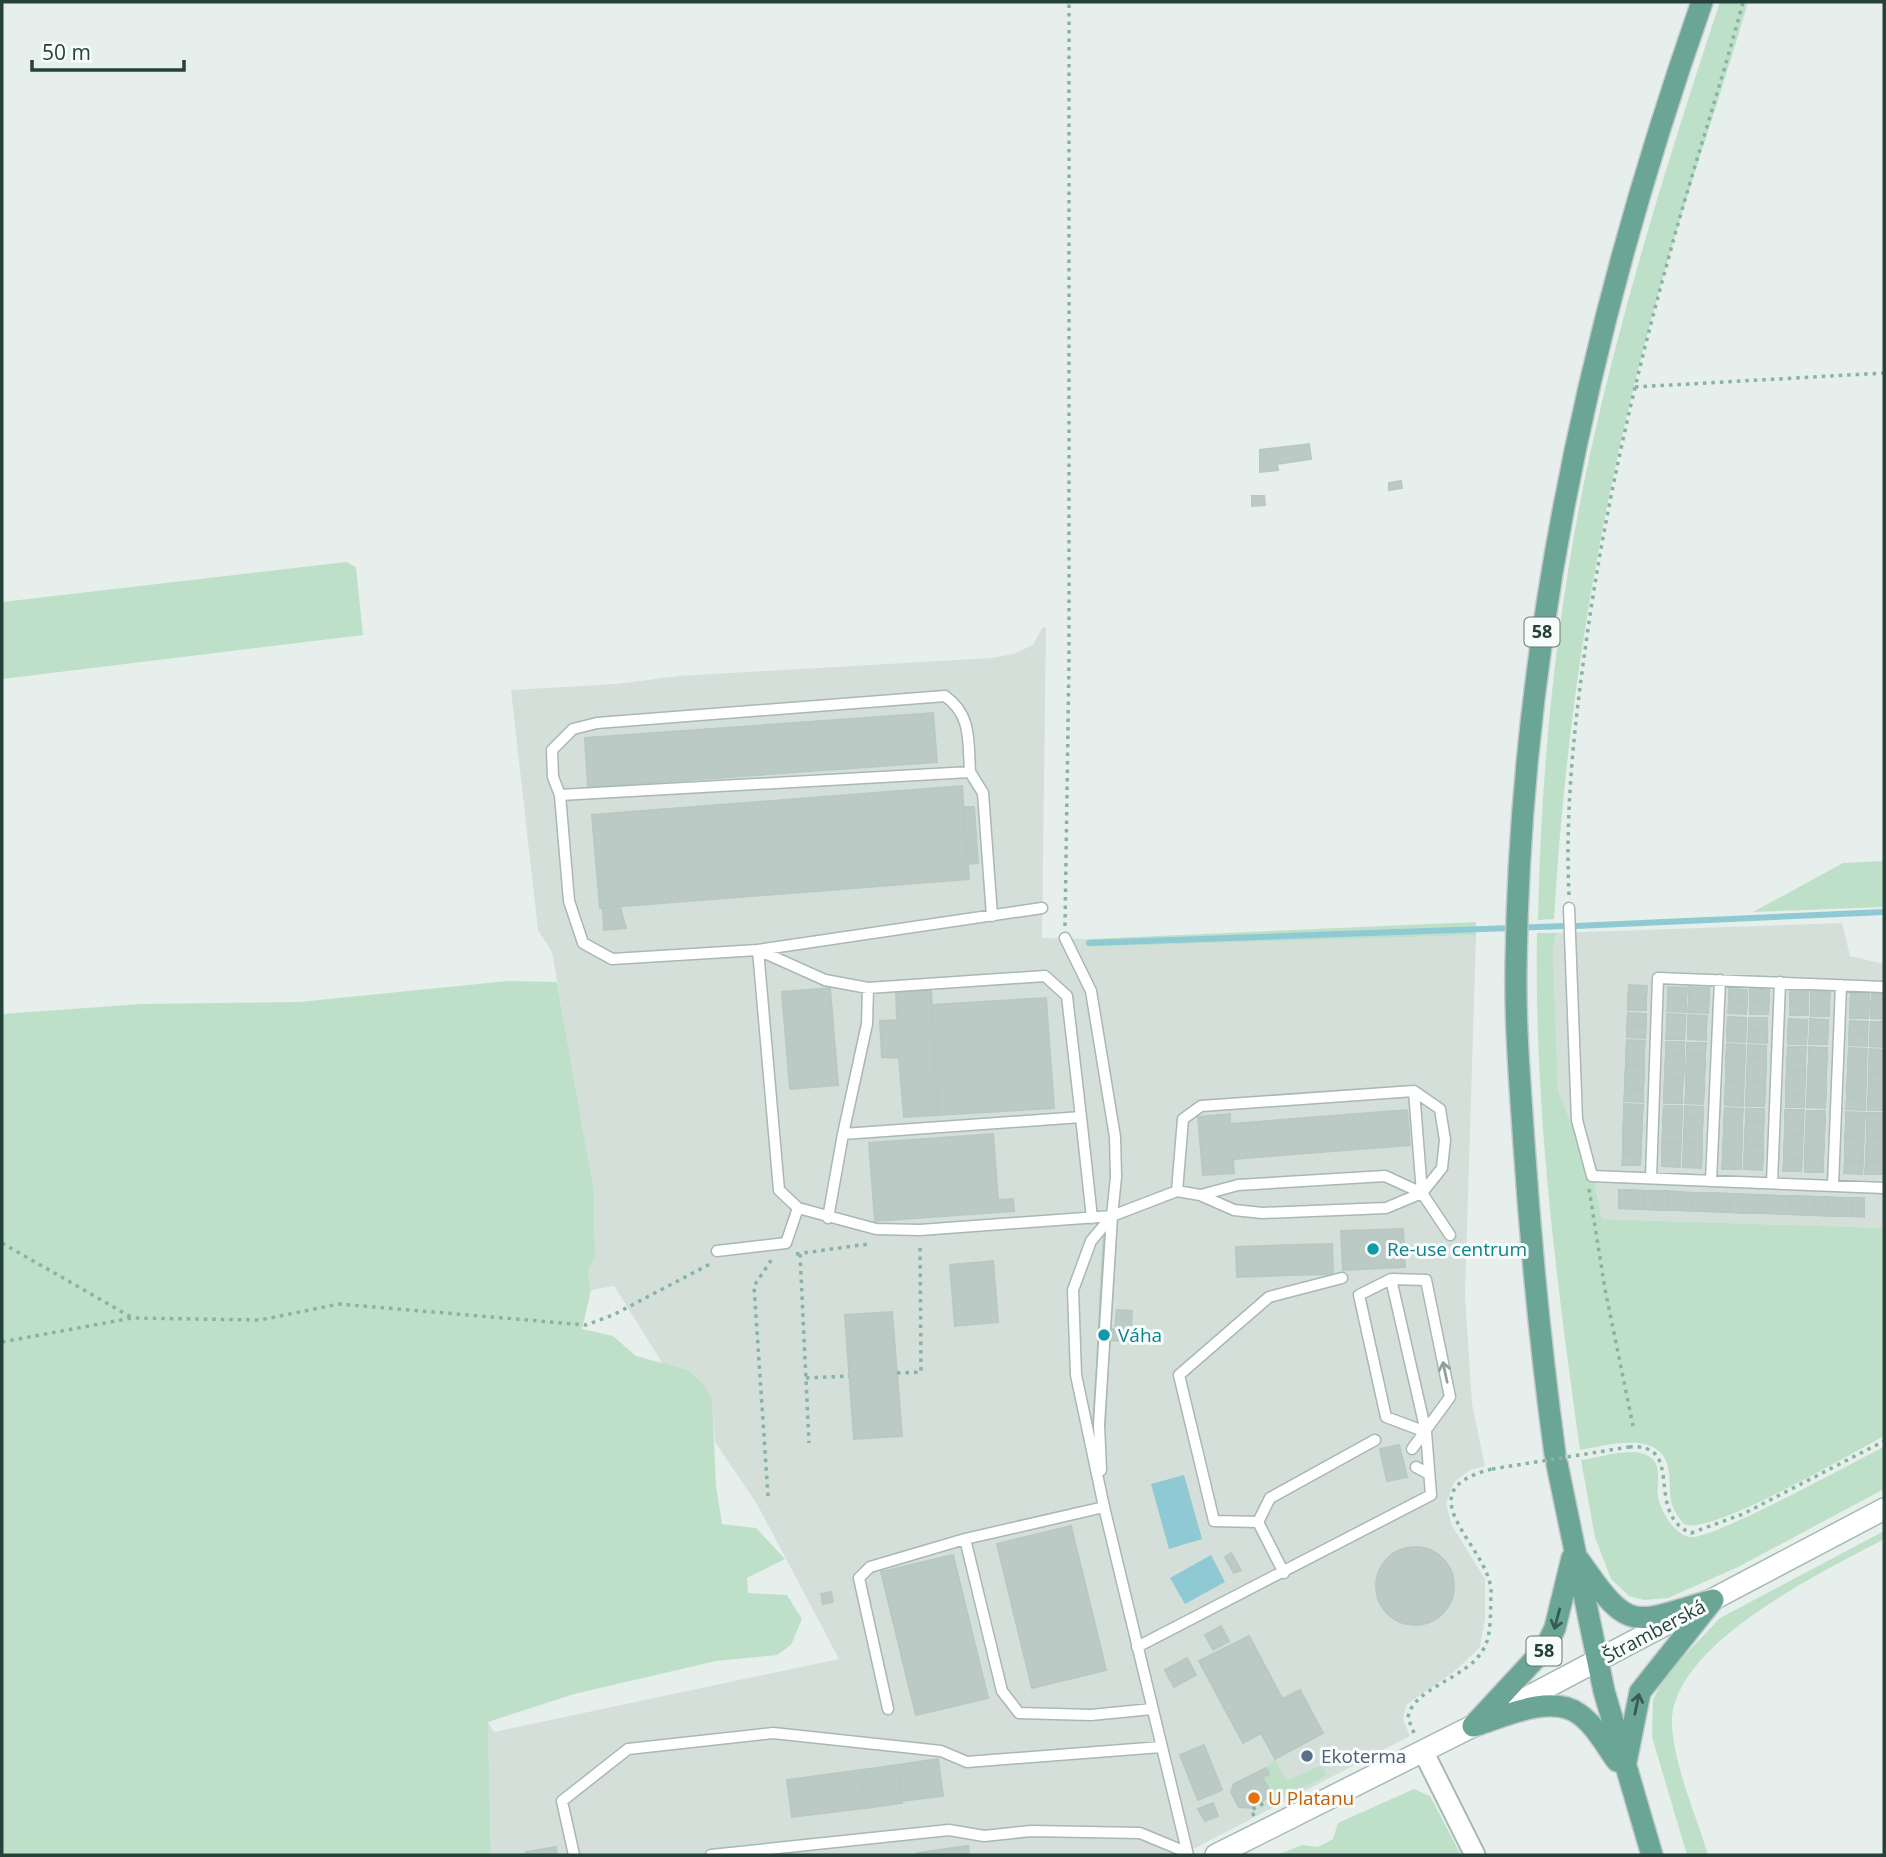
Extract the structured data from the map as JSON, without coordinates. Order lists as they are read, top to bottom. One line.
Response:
{"streets":{"main road":["58"],"street":["Štramberská"]},"crossings":[["58","Štramberská"]],"places":["Re-use centrum","Váha","Ekoterma","U Platanu"],"scale_bar":"50 m"}
